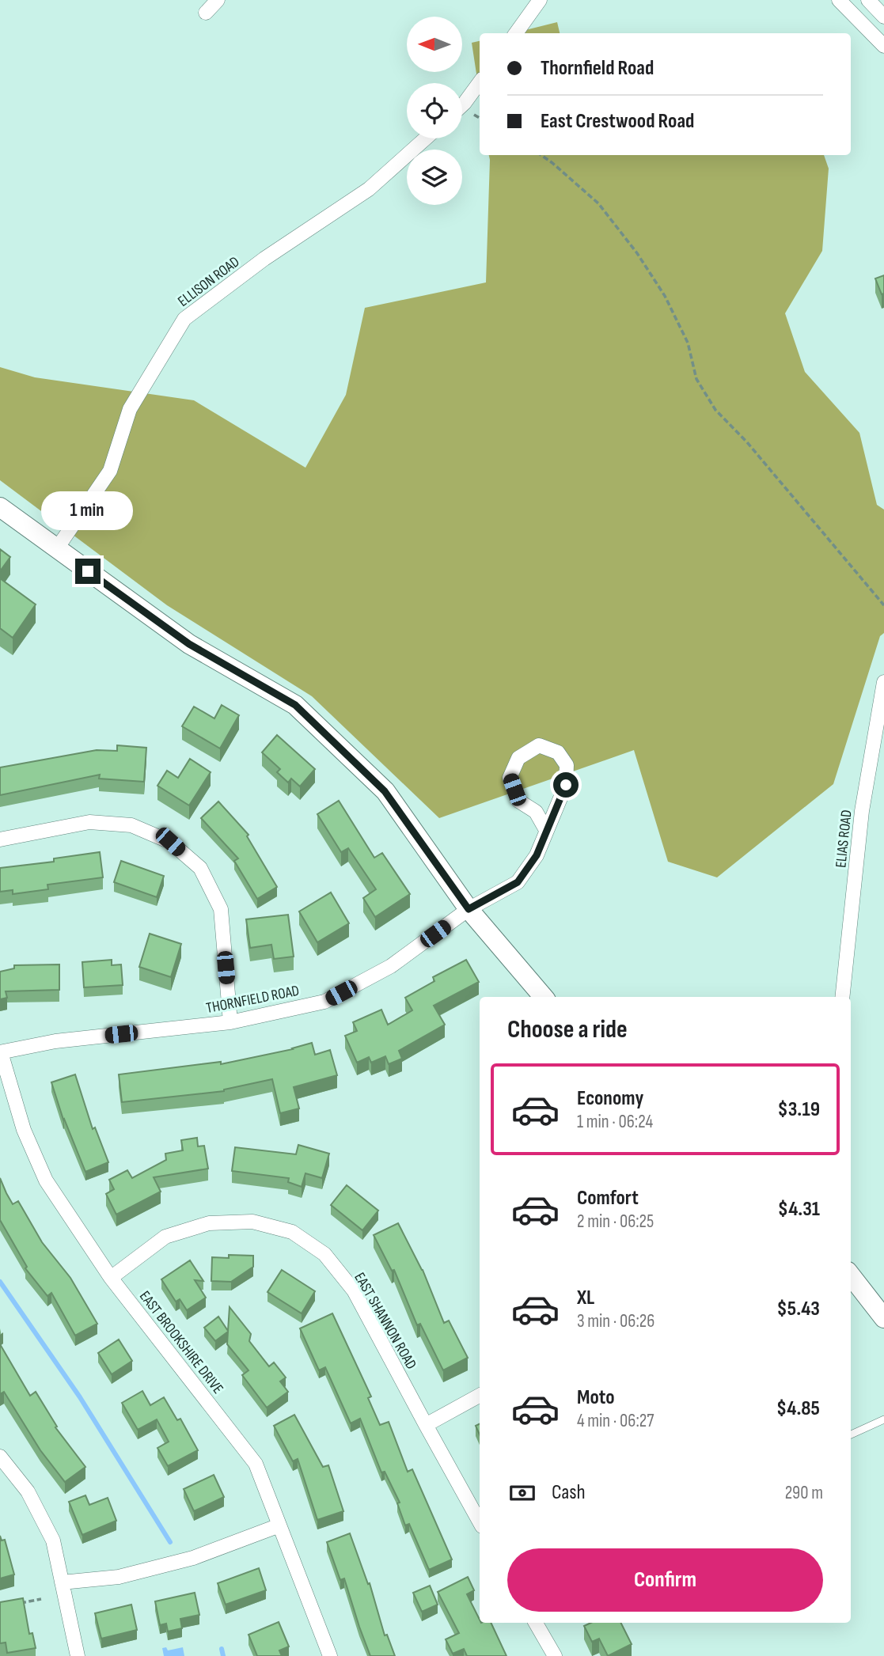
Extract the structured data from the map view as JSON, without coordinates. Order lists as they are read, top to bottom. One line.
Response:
{"streets":{"street":["ELLISON ROAD","ELIAS ROAD","THORNFIELD ROAD","EAST SHANNON ROAD","EAST BROOKSHIRE DRIVE"]},"crossings":[["THORNFIELD ROAD","EAST BROOKSHIRE DRIVE"],["EAST SHANNON ROAD","EAST BROOKSHIRE DRIVE"]],"north":"left","page":{"banner":["Thornfield Road","East Crestwood Road"],"bubble":"1 min","heading":"Choose a ride","list":[{"name":"Economy","note":"1 min · 06:24","value":"$3.19"},{"name":"Comfort","note":"2 min · 06:25","value":"$4.31"},{"name":"XL","note":"3 min · 06:26","value":"$5.43"},{"name":"Moto","note":"4 min · 06:27","value":"$4.85"}],"pay":["Cash","290 m"],"buttons":"Confirm"}}
